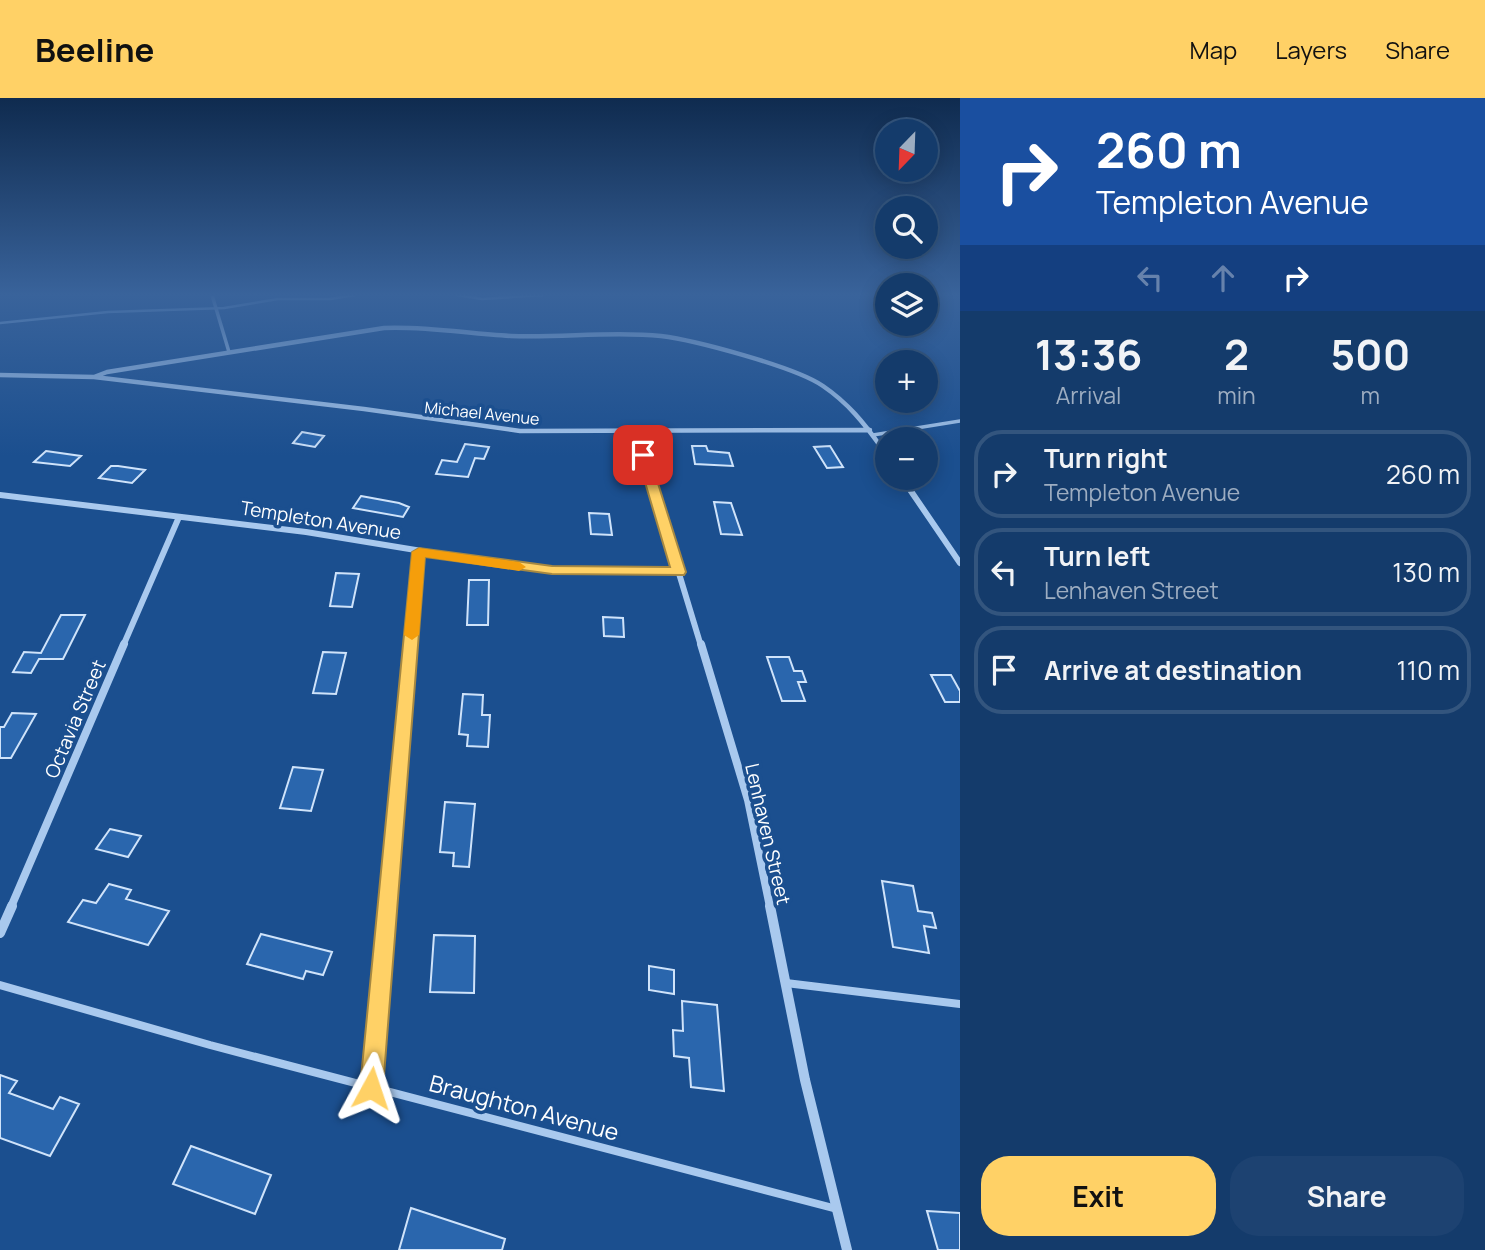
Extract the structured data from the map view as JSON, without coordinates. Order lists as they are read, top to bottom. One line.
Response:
{"streets":{"street":["Michael Avenue","Templeton Avenue","Octavia Street","Lenhaven Street"],"lane":["Braughton Avenue"]},"crossings":[["Michael Avenue","Lenhaven Street"],["Templeton Avenue","Octavia Street"],["Templeton Avenue","Lenhaven Street"],["Lenhaven Street","Braughton Avenue"]],"north":"bottom left","page":{"header":"Beeline","nav":["Map","Layers","Share"],"turn":["260 m","Templeton Avenue"],"map_buttons":["+","−"],"eta":["13:36","Arrival","2","min","500","m"],"list":[{"name":"Turn right","note":"Templeton Avenue","value":"260 m"},{"name":"Turn left","note":"Lenhaven Street","value":"130 m"},{"name":"Arrive at destination","value":"110 m"}],"buttons":["Exit","Share"]}}
